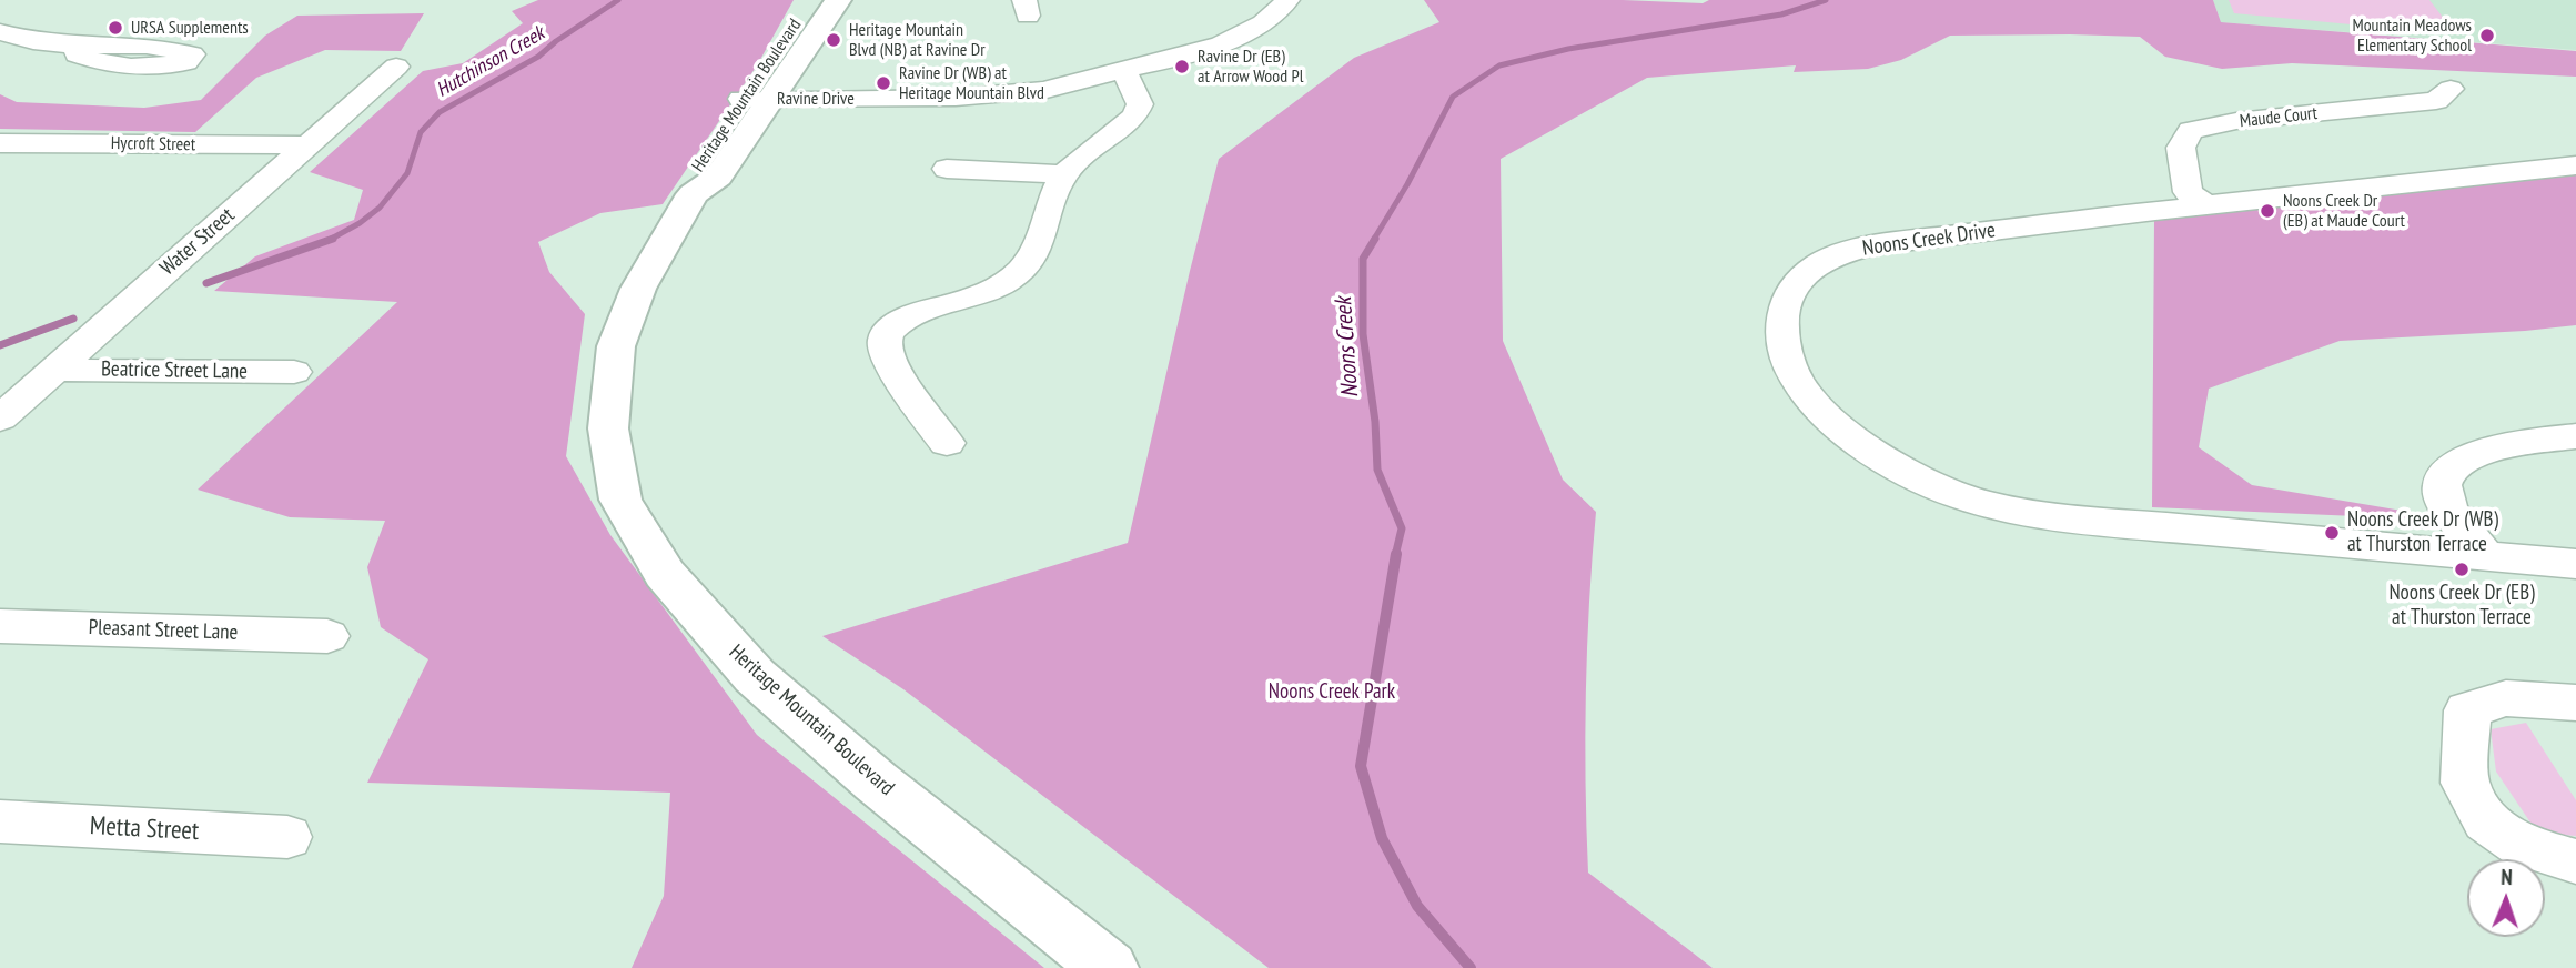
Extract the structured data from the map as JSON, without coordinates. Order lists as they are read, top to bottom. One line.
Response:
{"streets":{"main road":["Heritage Mountain Boulevard"],"street":["Ravine Drive","Maude Court","Hycroft Street","Noons Creek Drive","Water Street","Beatrice Street Lane","Pleasant Street Lane","Metta Street"]},"crossings":[["Heritage Mountain Boulevard","Ravine Drive"],["Maude Court","Noons Creek Drive"],["Hycroft Street","Water Street"],["Water Street","Beatrice Street Lane"]],"water":["Hutchinson Creek","Noons Creek"],"parks":["Noons Creek Park"],"places":["URSA Supplements","Mountain Meadows Elementary School","Heritage Mountain Blvd (NB) at Ravine Dr","Ravine Dr (EB) at Arrow Wood Pl","Ravine Dr (WB) at Heritage Mountain Blvd","Noons Creek Dr (EB) at Maude Court","Noons Creek Dr (WB) at Thurston Terrace","Noons Creek Dr (EB) at Thurston Terrace"],"north":"top"}
